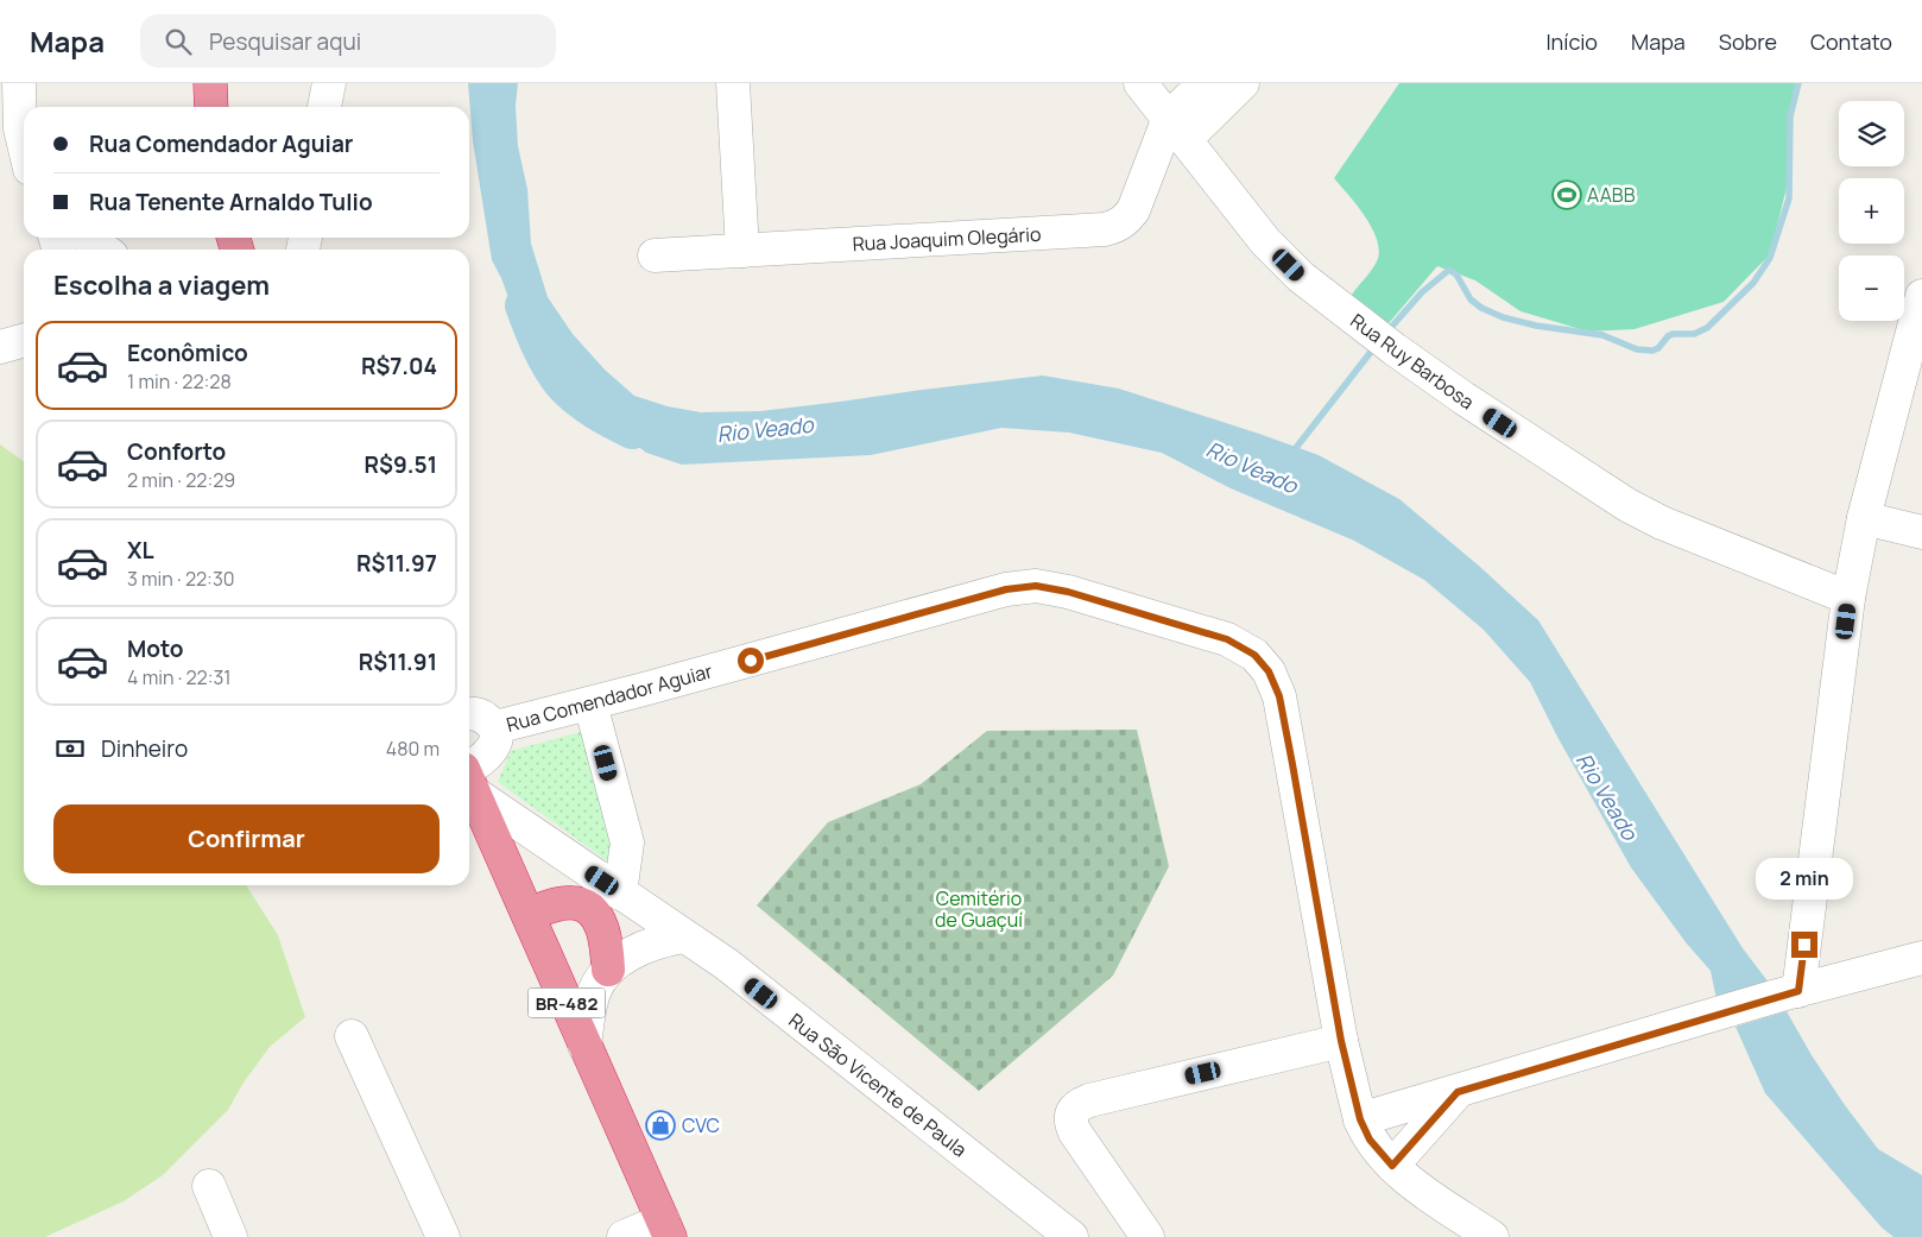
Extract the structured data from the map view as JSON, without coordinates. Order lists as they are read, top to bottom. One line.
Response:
{"streets":{"highway":["BR-482"],"street":["Rua Joaquim Olegário","Rua Ruy Barbosa","Rua Comendador Aguiar","Rua São Vicente de Paula"]},"crossings":[["Rua Joaquim Olegário","Rua Ruy Barbosa"]],"water":["Rio Veado"],"parks":["Cemitério de Guaçuí"],"places":{"sports":["AABB"],"shop":["CVC"]},"page":{"header":"Mapa","search":"Pesquisar aqui","nav":["Início","Mapa","Sobre","Contato"],"map_buttons":["+","−"],"banner":["Rua Comendador Aguiar","Rua Tenente Arnaldo Tulio"],"heading":"Escolha a viagem","list":[{"name":"Econômico","note":"1 min · 22:28","value":"R$7.04"},{"name":"Conforto","note":"2 min · 22:29","value":"R$9.51"},{"name":"XL","note":"3 min · 22:30","value":"R$11.97"},{"name":"Moto","note":"4 min · 22:31","value":"R$11.91"}],"pay":["Dinheiro","480 m"],"buttons":"Confirmar","bubble":"2 min"}}
